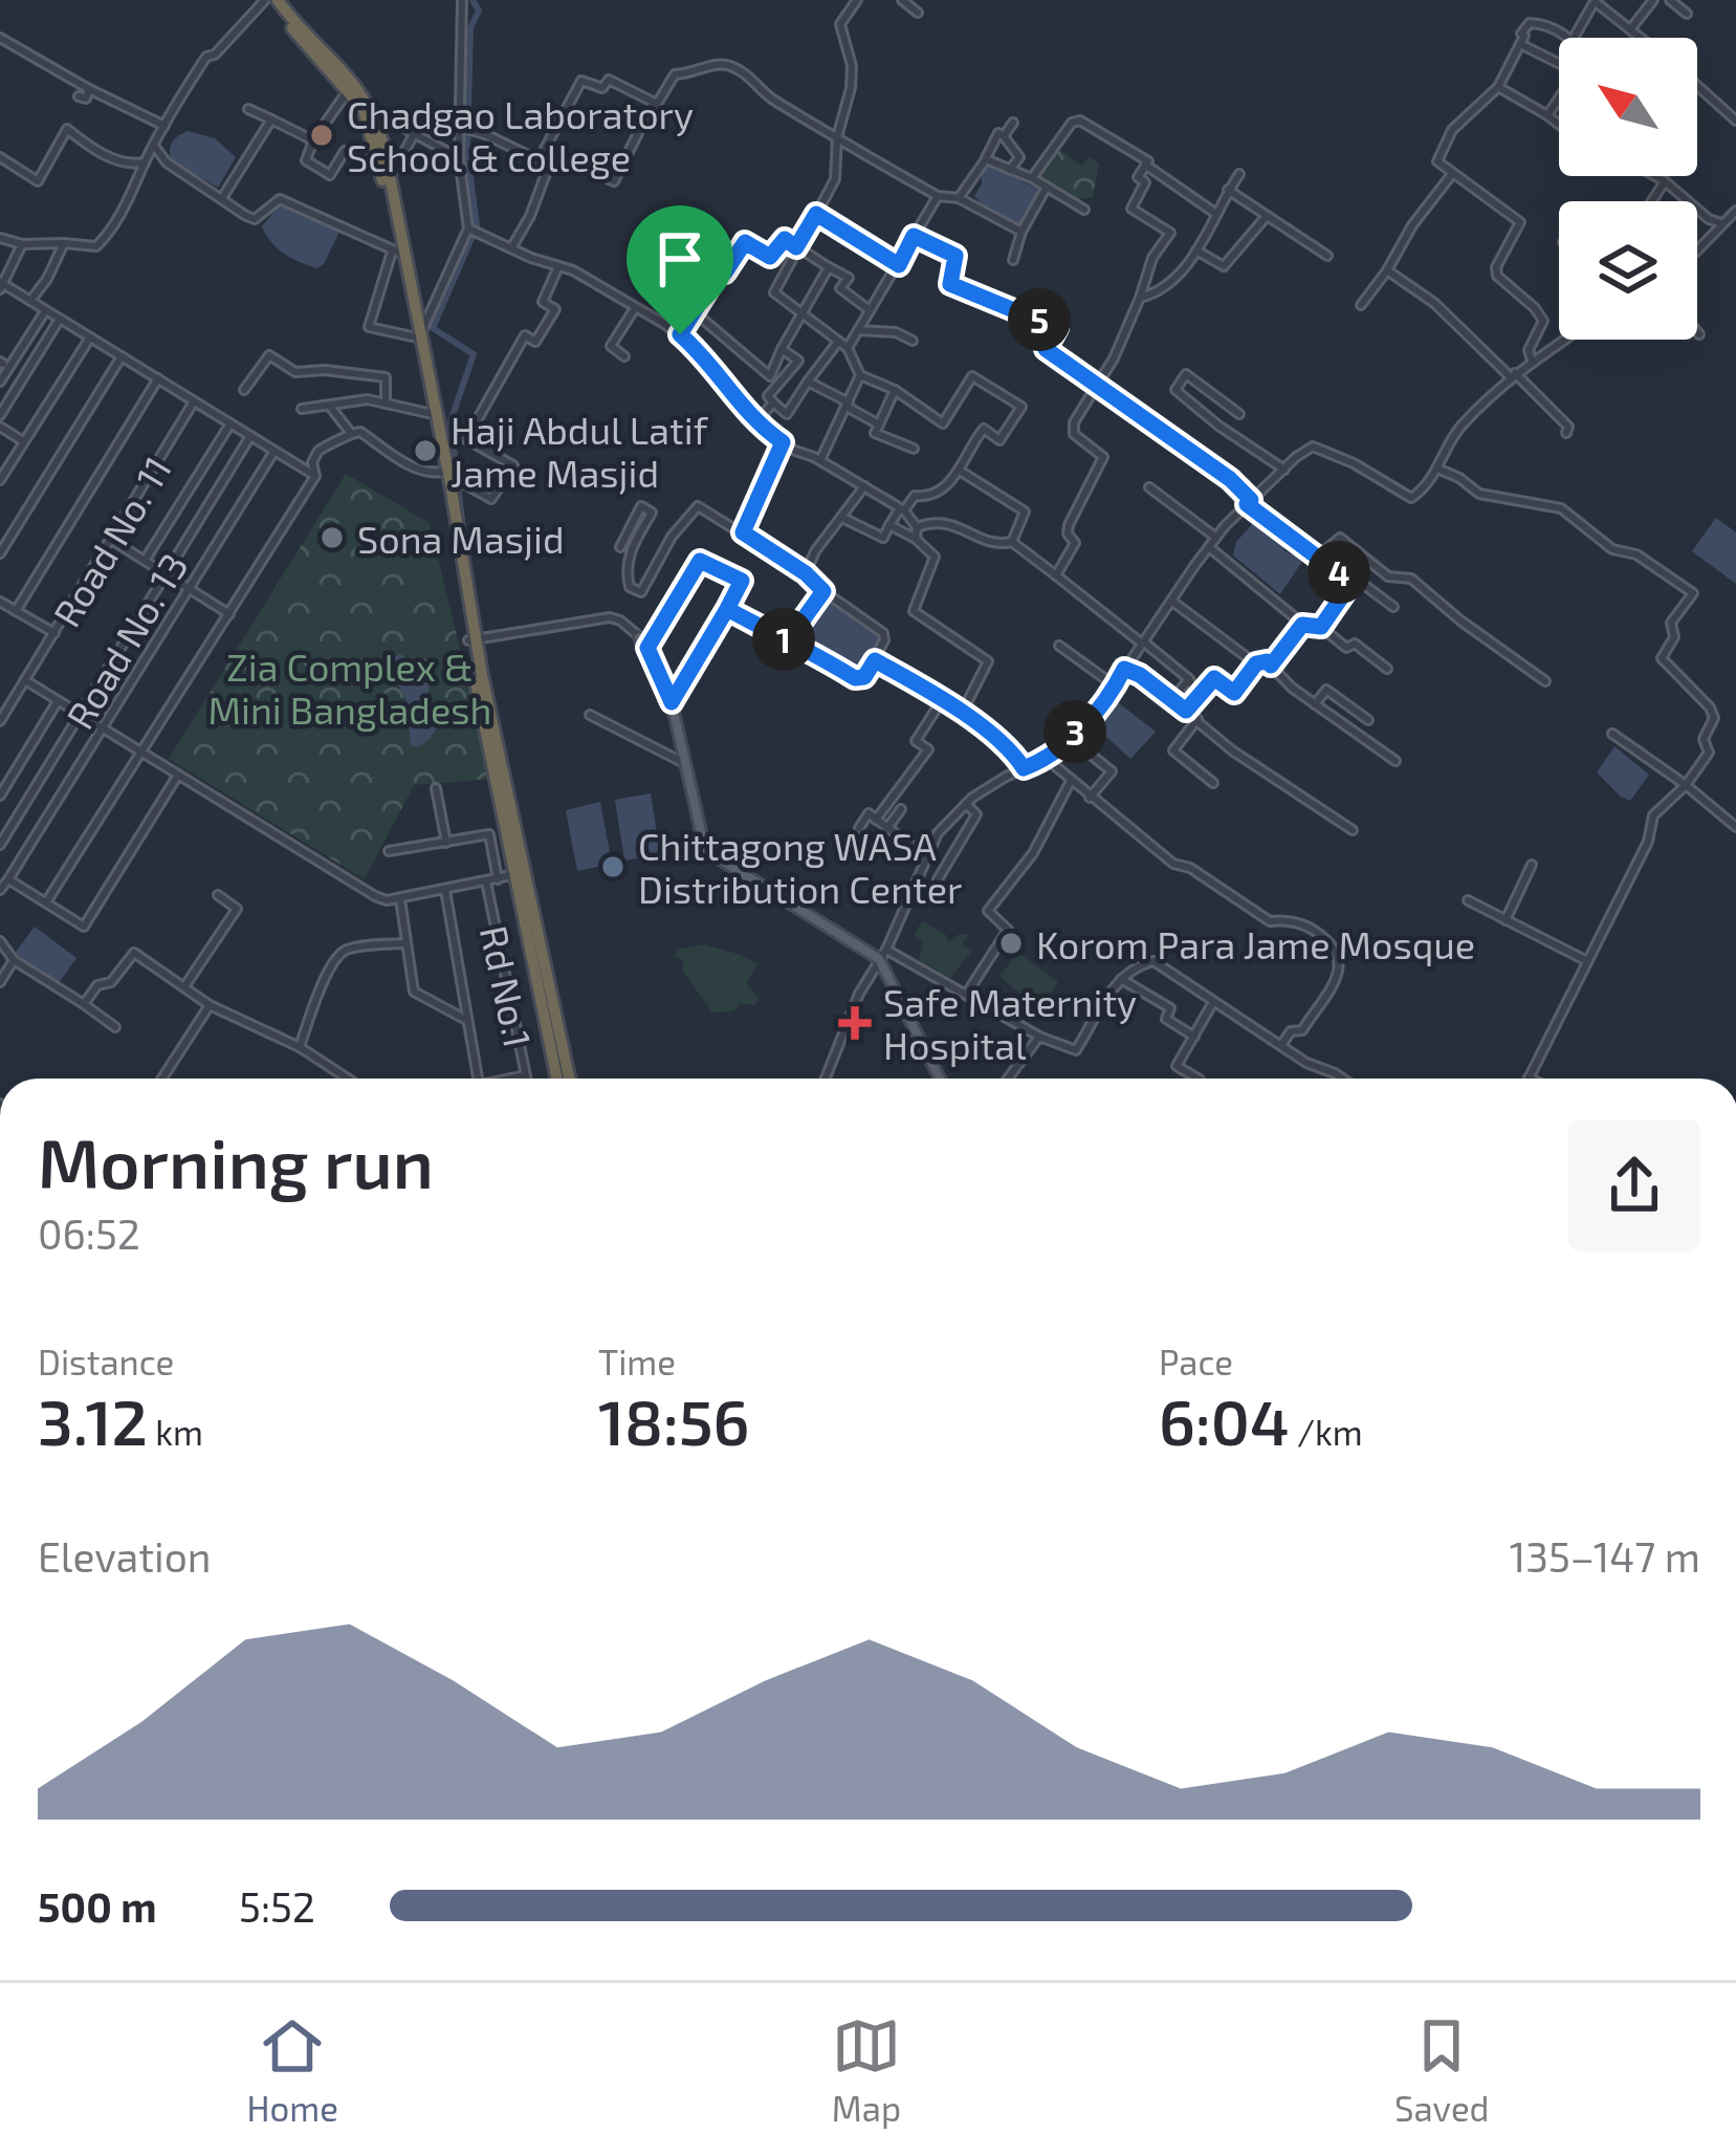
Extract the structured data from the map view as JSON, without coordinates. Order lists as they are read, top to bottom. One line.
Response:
{"streets":{"street":["Road No. 11","Road No. 13","Rd No.1"]},"parks":["Zia Complex & Mini Bangladesh"],"places":{"other":["Chadgao Laboratory School & college","Haji Abdul Latif Jame Masjid","Sona Masjid","Chittagong WASA Distribution Center","Korom Para Jame Mosque"],"health":["Safe Maternity Hospital"]},"north":"top left","page":{"pins":["5","4","1","3"],"heading":["Morning run","06:52"],"stats":[["Distance","3.12 km"],["Time","18:56"],["Pace","6:04 /km"]],"chart":["Elevation","135–147 m"],"list":[{"name":"500 m","note":"5:52"}],"tabs":["Home","Map","Saved"]}}
